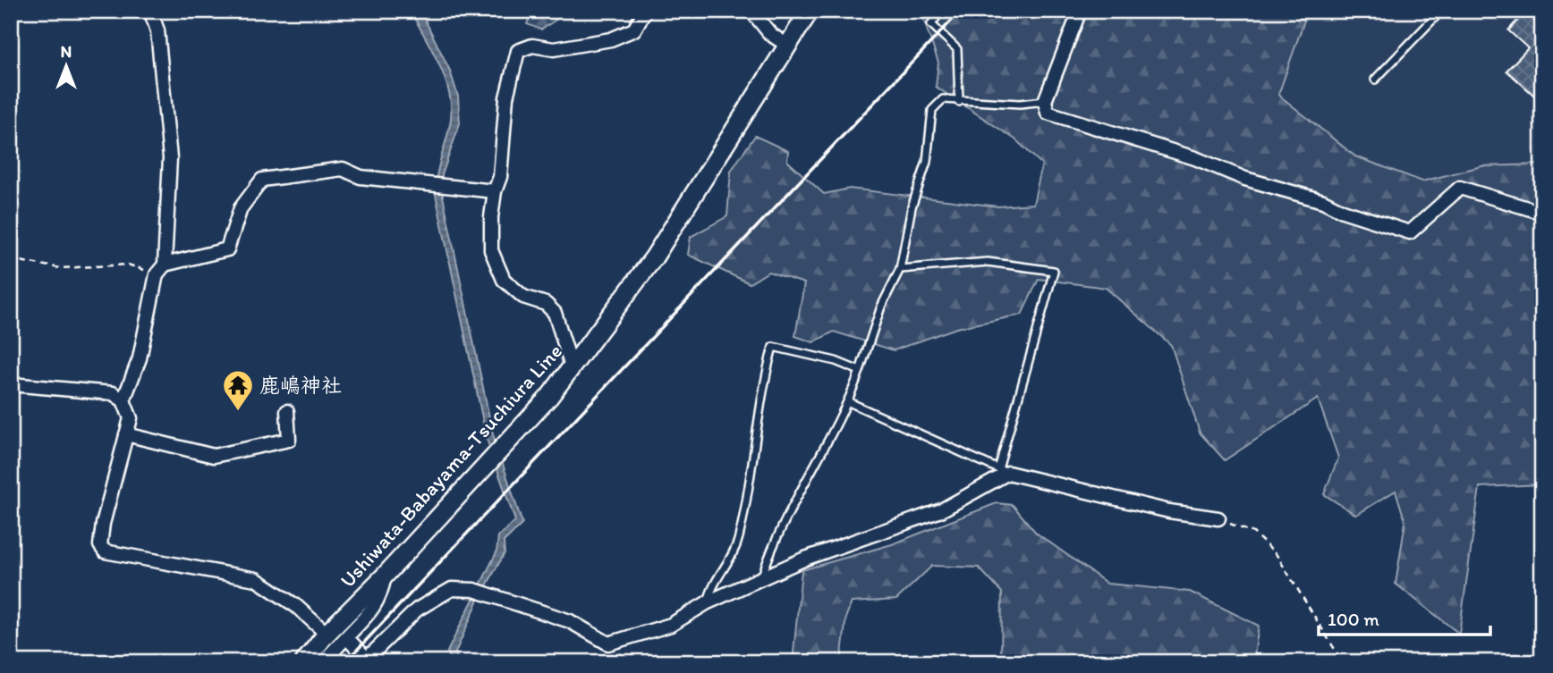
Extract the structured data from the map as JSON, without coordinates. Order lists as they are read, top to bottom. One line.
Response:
{"streets":{"main road":["Ushiwata-Babayama-Tsuchiura Line"]},"places":{"temple":["鹿嶋神社"]},"scale_bar":"100 m","north":"top"}
